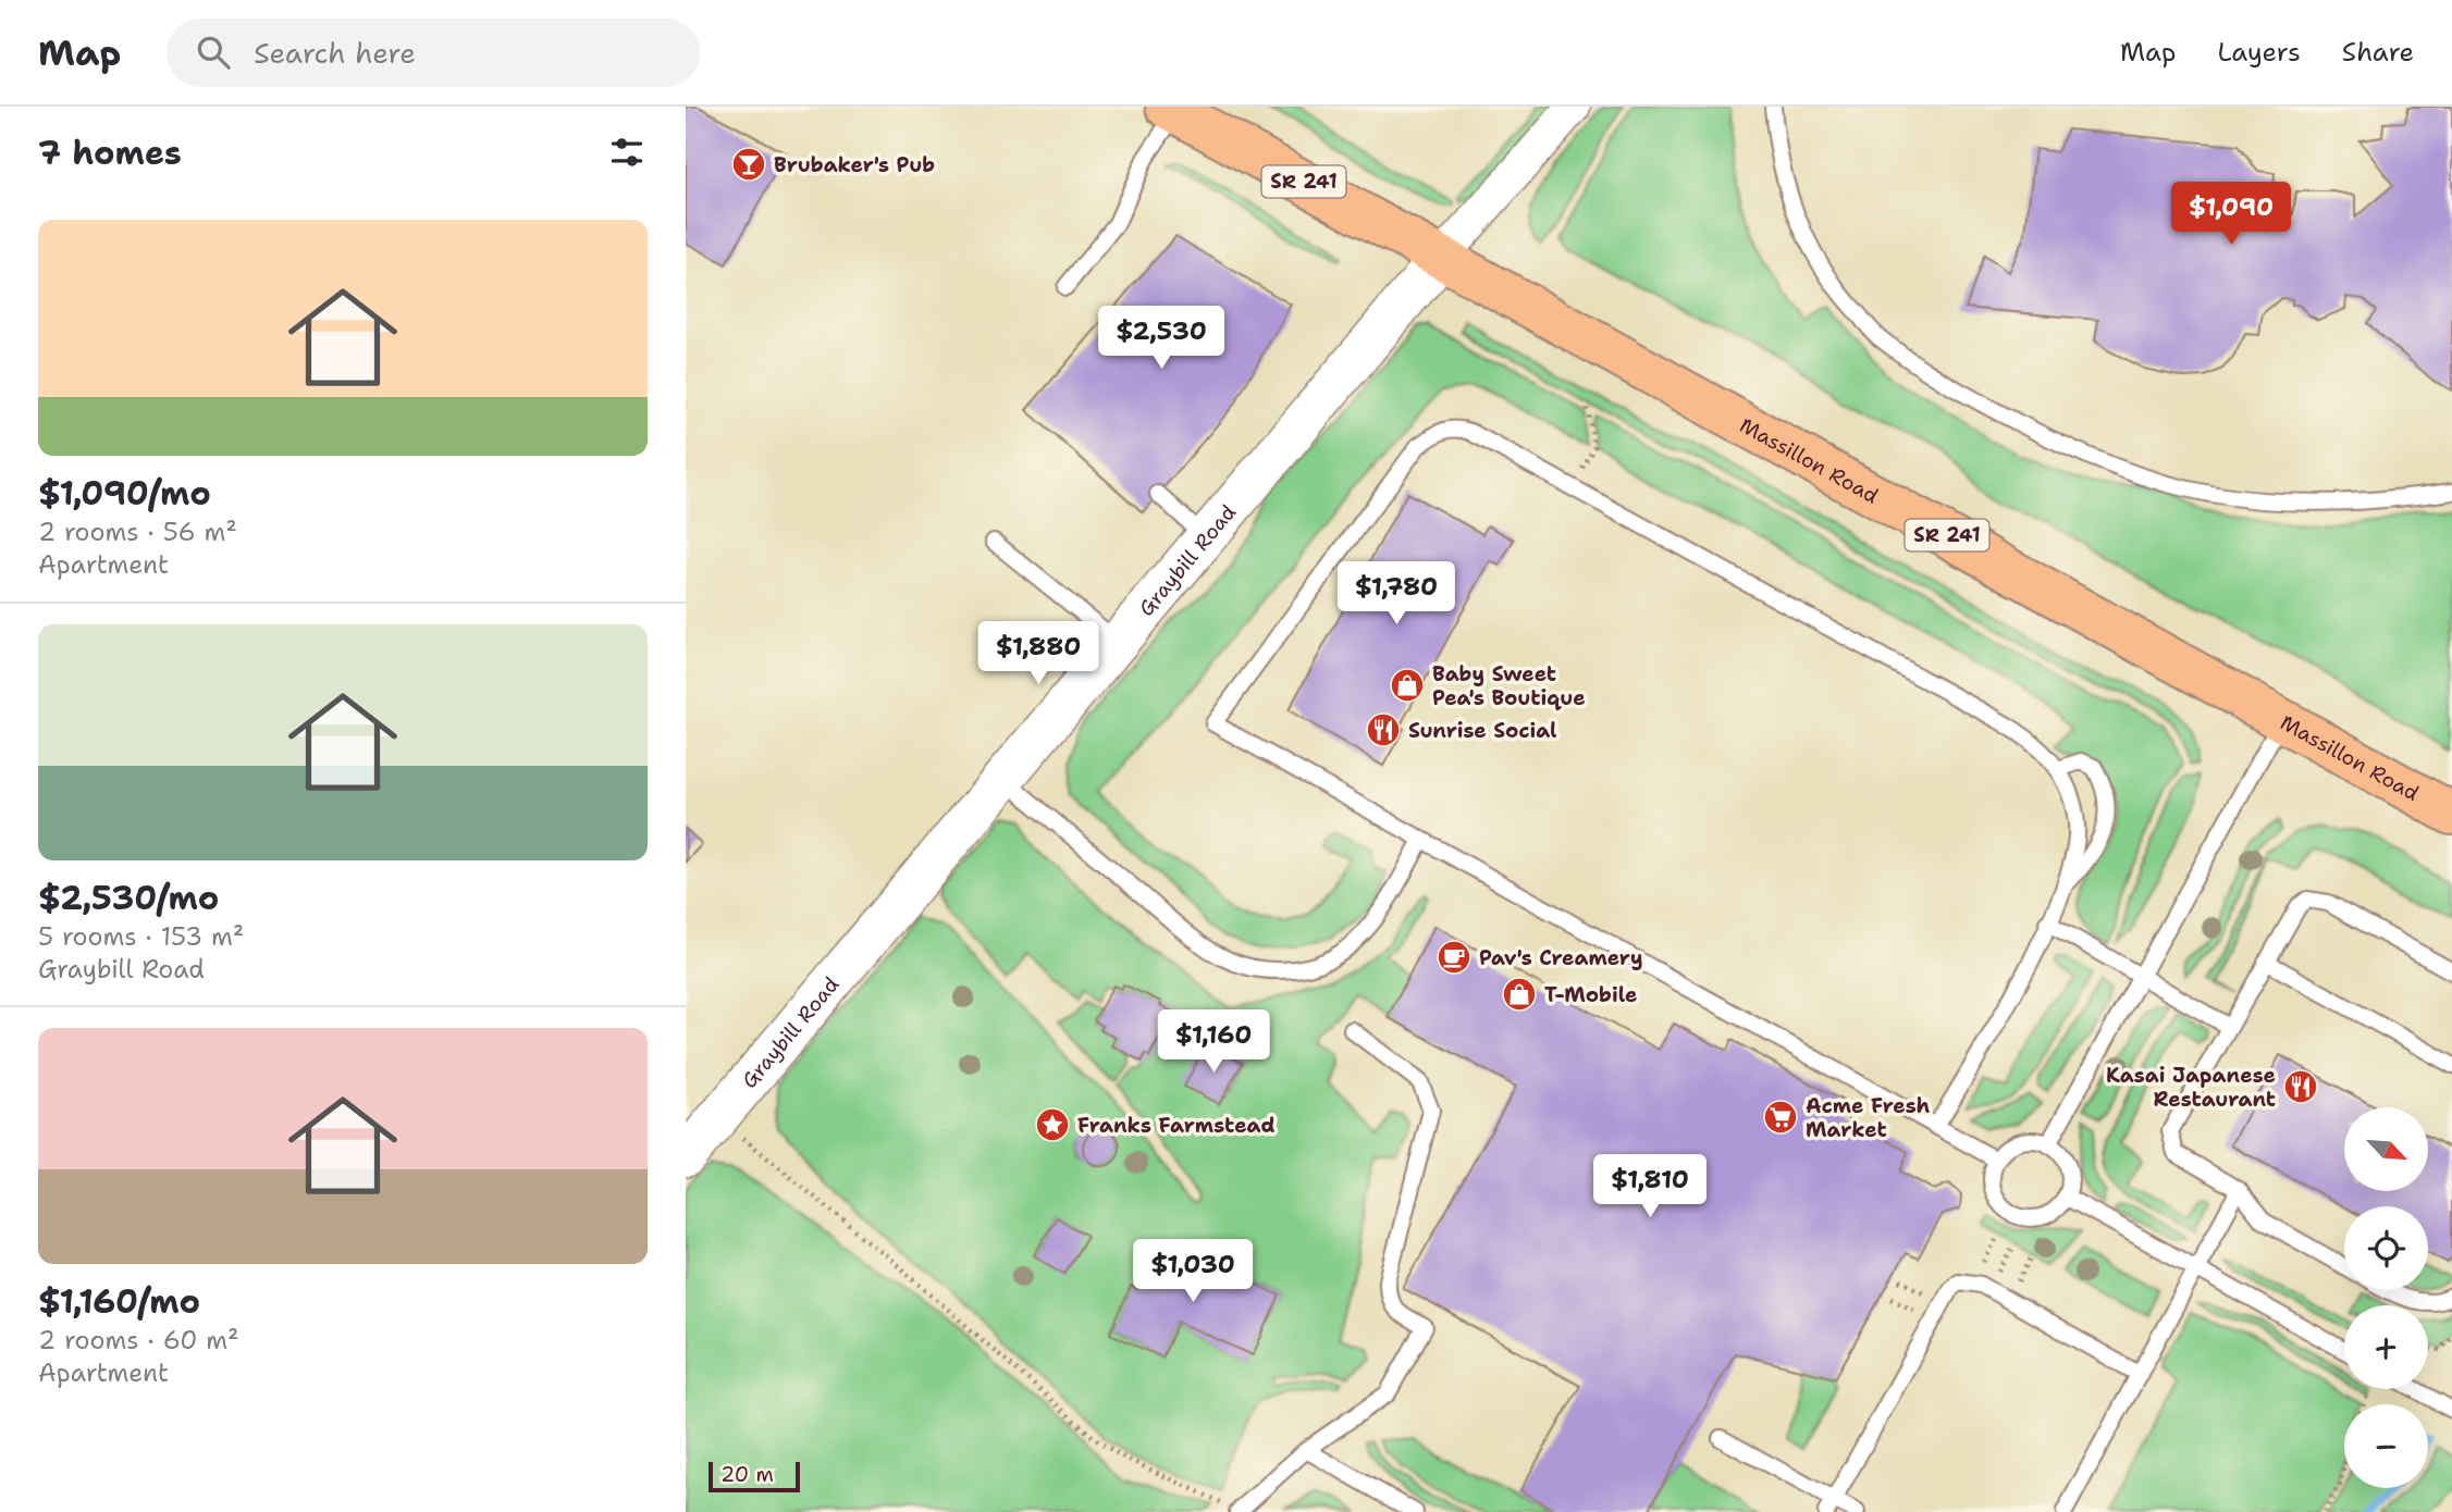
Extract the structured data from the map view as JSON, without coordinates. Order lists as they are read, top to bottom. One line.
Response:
{"streets":{"main road":["SR 241","Massillon Road"],"street":["Graybill Road"]},"crossings":[["Massillon Road","Graybill Road"]],"places":{"bar":["Brubaker's Pub"],"shop":["Baby Sweet Pea's Boutique","T-Mobile"],"restaurant":["Sunrise Social","Kasai Japanese Restaurant"],"cafe":["Pav's Creamery"],"supermarket":["Acme Fresh Market"],"place":["Franks Farmstead"]},"scale_bar":"20 m","north":"bottom right","page":{"header":"Map","search":"Search here","nav":["Map","Layers","Share"],"heading":"7 homes","price":["$1,090","$2,530","$1,780","$1,880","$1,160","$1,810","$1,030"],"list":[{"name":"$1,090/mo","note":"2 rooms · 56 m² · Apartment"},{"name":"$2,530/mo","note":"5 rooms · 153 m² · Graybill Road"},{"name":"$1,160/mo","note":"2 rooms · 60 m² · Apartment"}],"map_buttons":["+","−"],"scale":"20 m"}}
